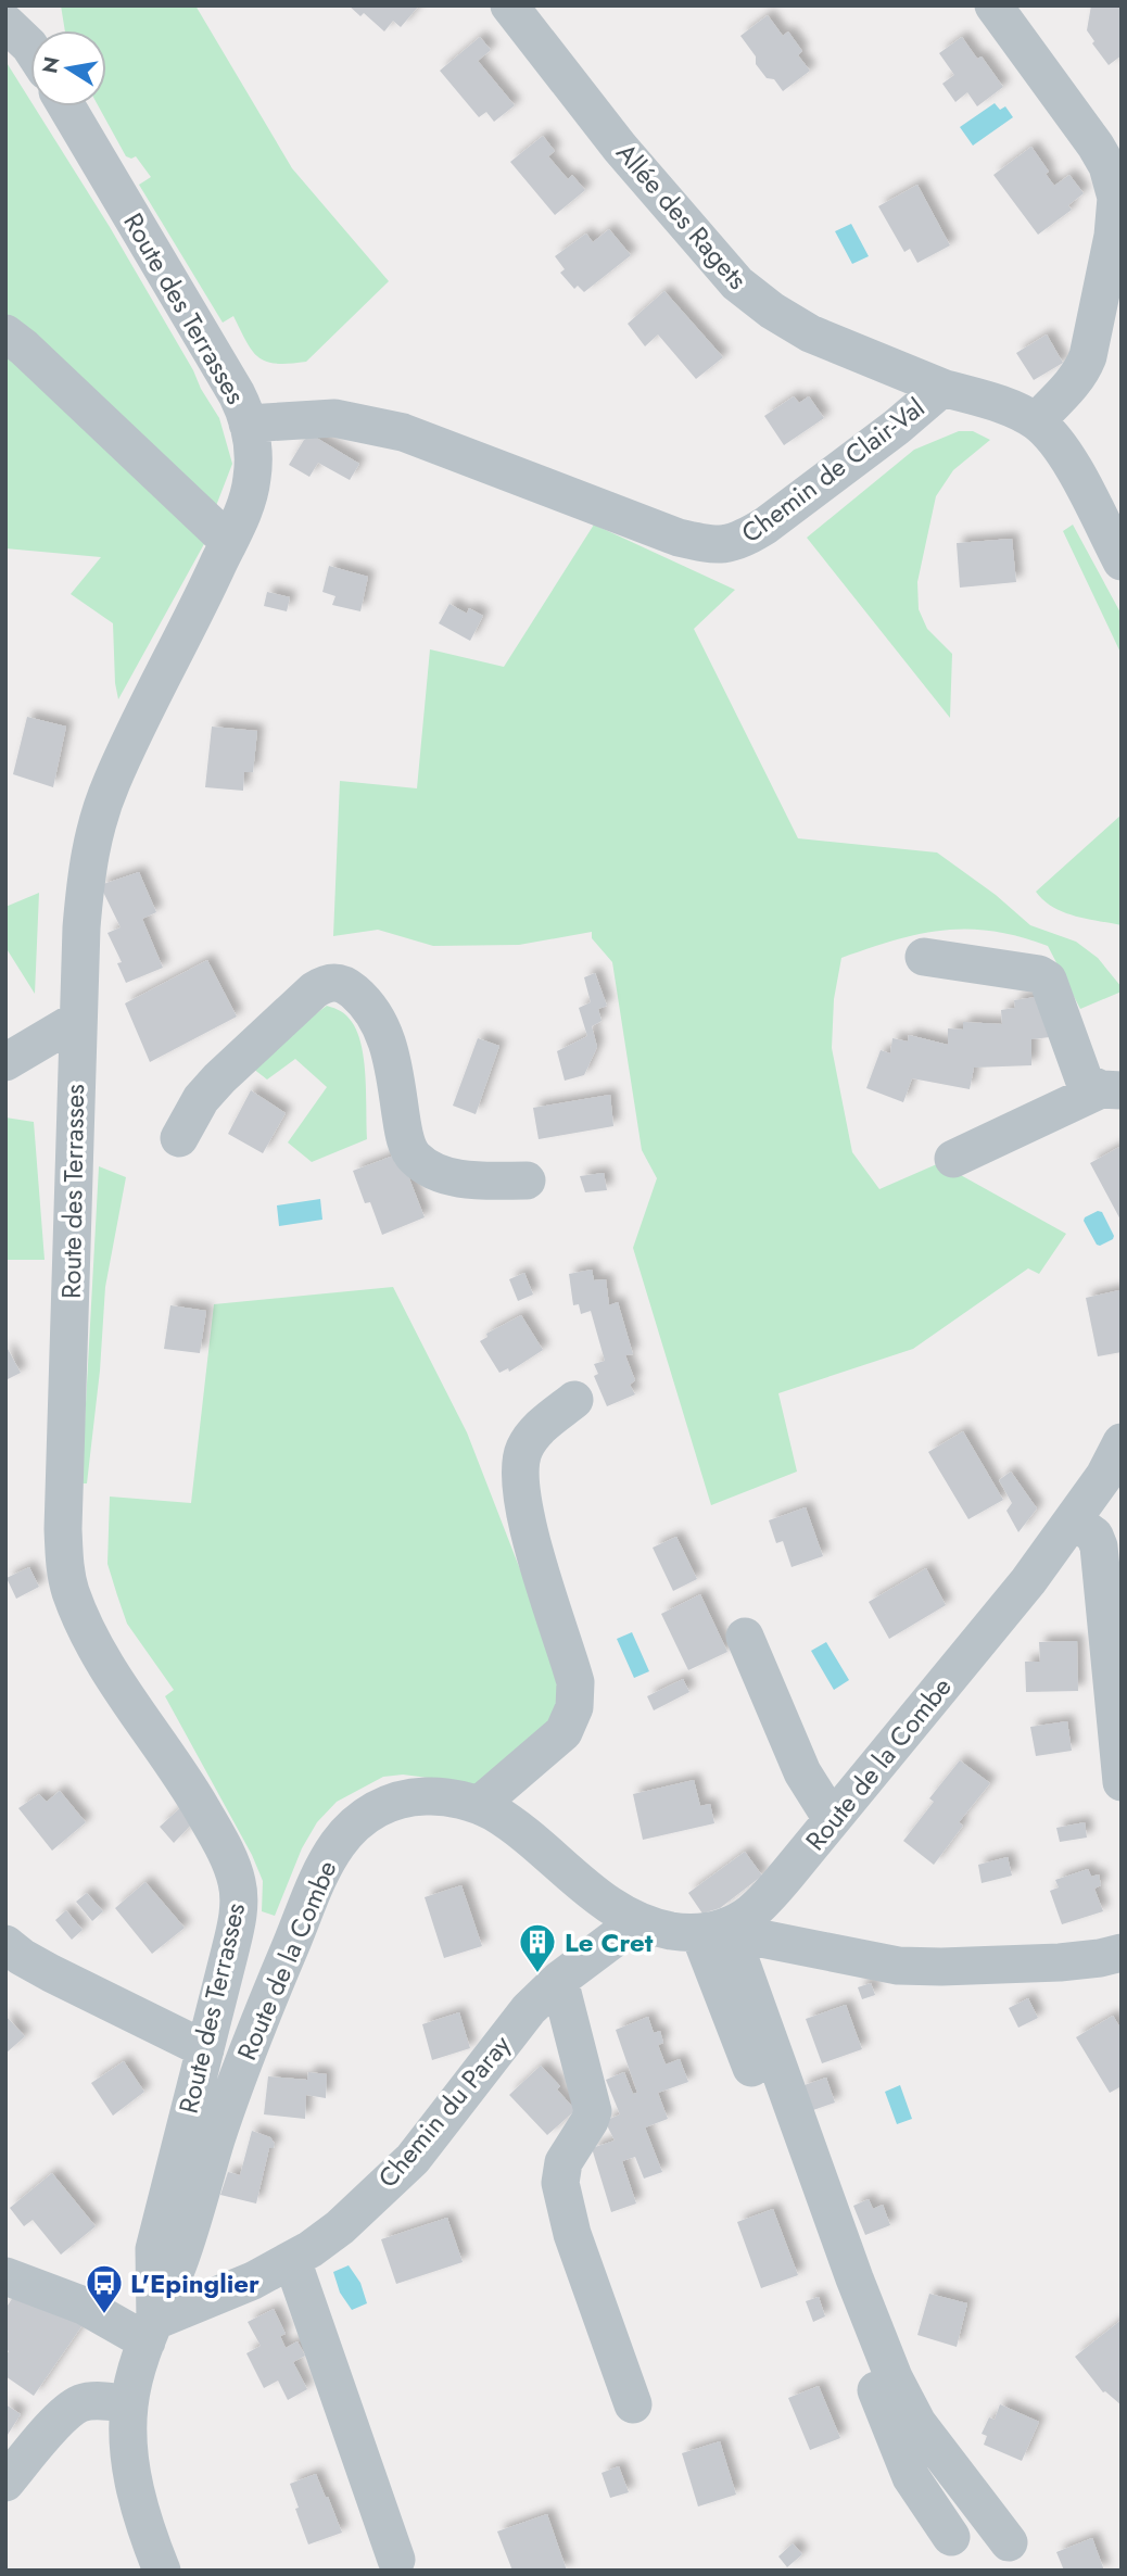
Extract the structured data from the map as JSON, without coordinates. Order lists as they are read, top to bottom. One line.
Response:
{"streets":{"street":["Allée des Ragets","Route des Terrasses","Chemin de Clair-Val","Route de la Combe","Chemin du Paray"]},"crossings":[["Allée des Ragets","Chemin de Clair-Val"],["Route des Terrasses","Chemin de Clair-Val"],["Route des Terrasses","Route de la Combe"],["Route des Terrasses","Chemin du Paray"],["Route de la Combe","Chemin du Paray"]],"places":{"building":["Le Cret"],"bus stop":["L'Epinglier"]},"north":"left"}
